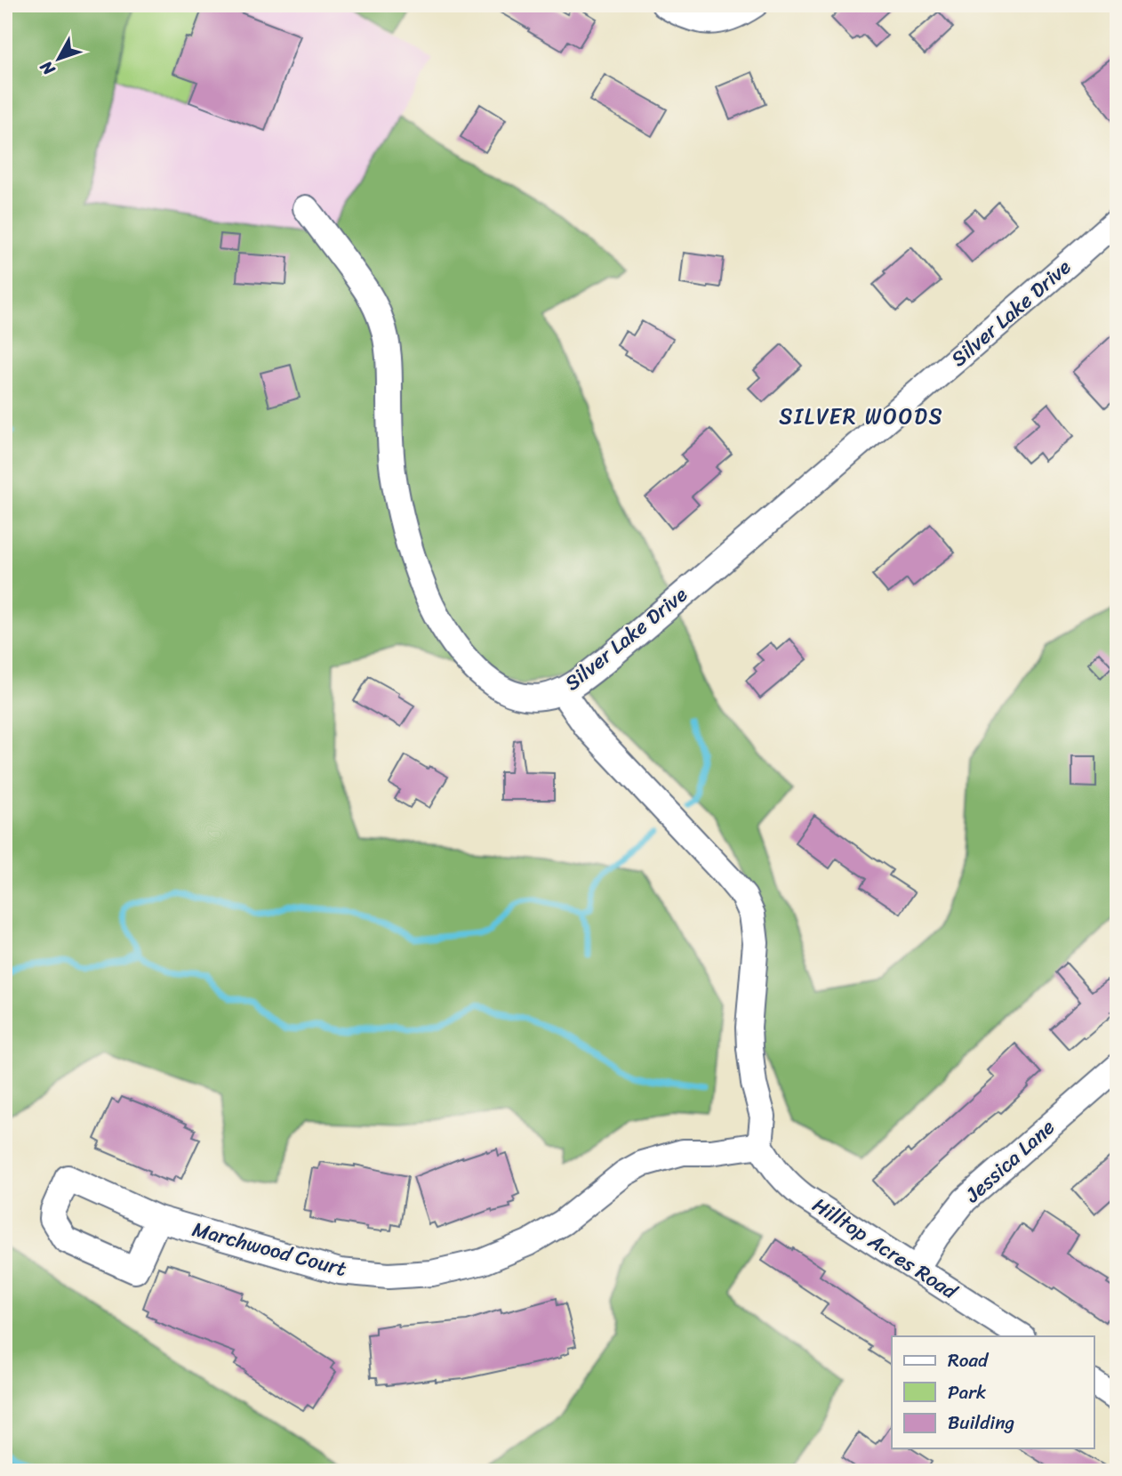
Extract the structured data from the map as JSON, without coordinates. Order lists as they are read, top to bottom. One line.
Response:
{"streets":{"street":["Silver Lake Drive","Jessica Lane","Hilltop Acres Road","Marchwood Court"]},"crossings":[["Jessica Lane","Hilltop Acres Road"],["Hilltop Acres Road","Marchwood Court"]],"districts":["SILVER WOODS"],"legend":["Road","Park","Building"],"north":"bottom left"}
